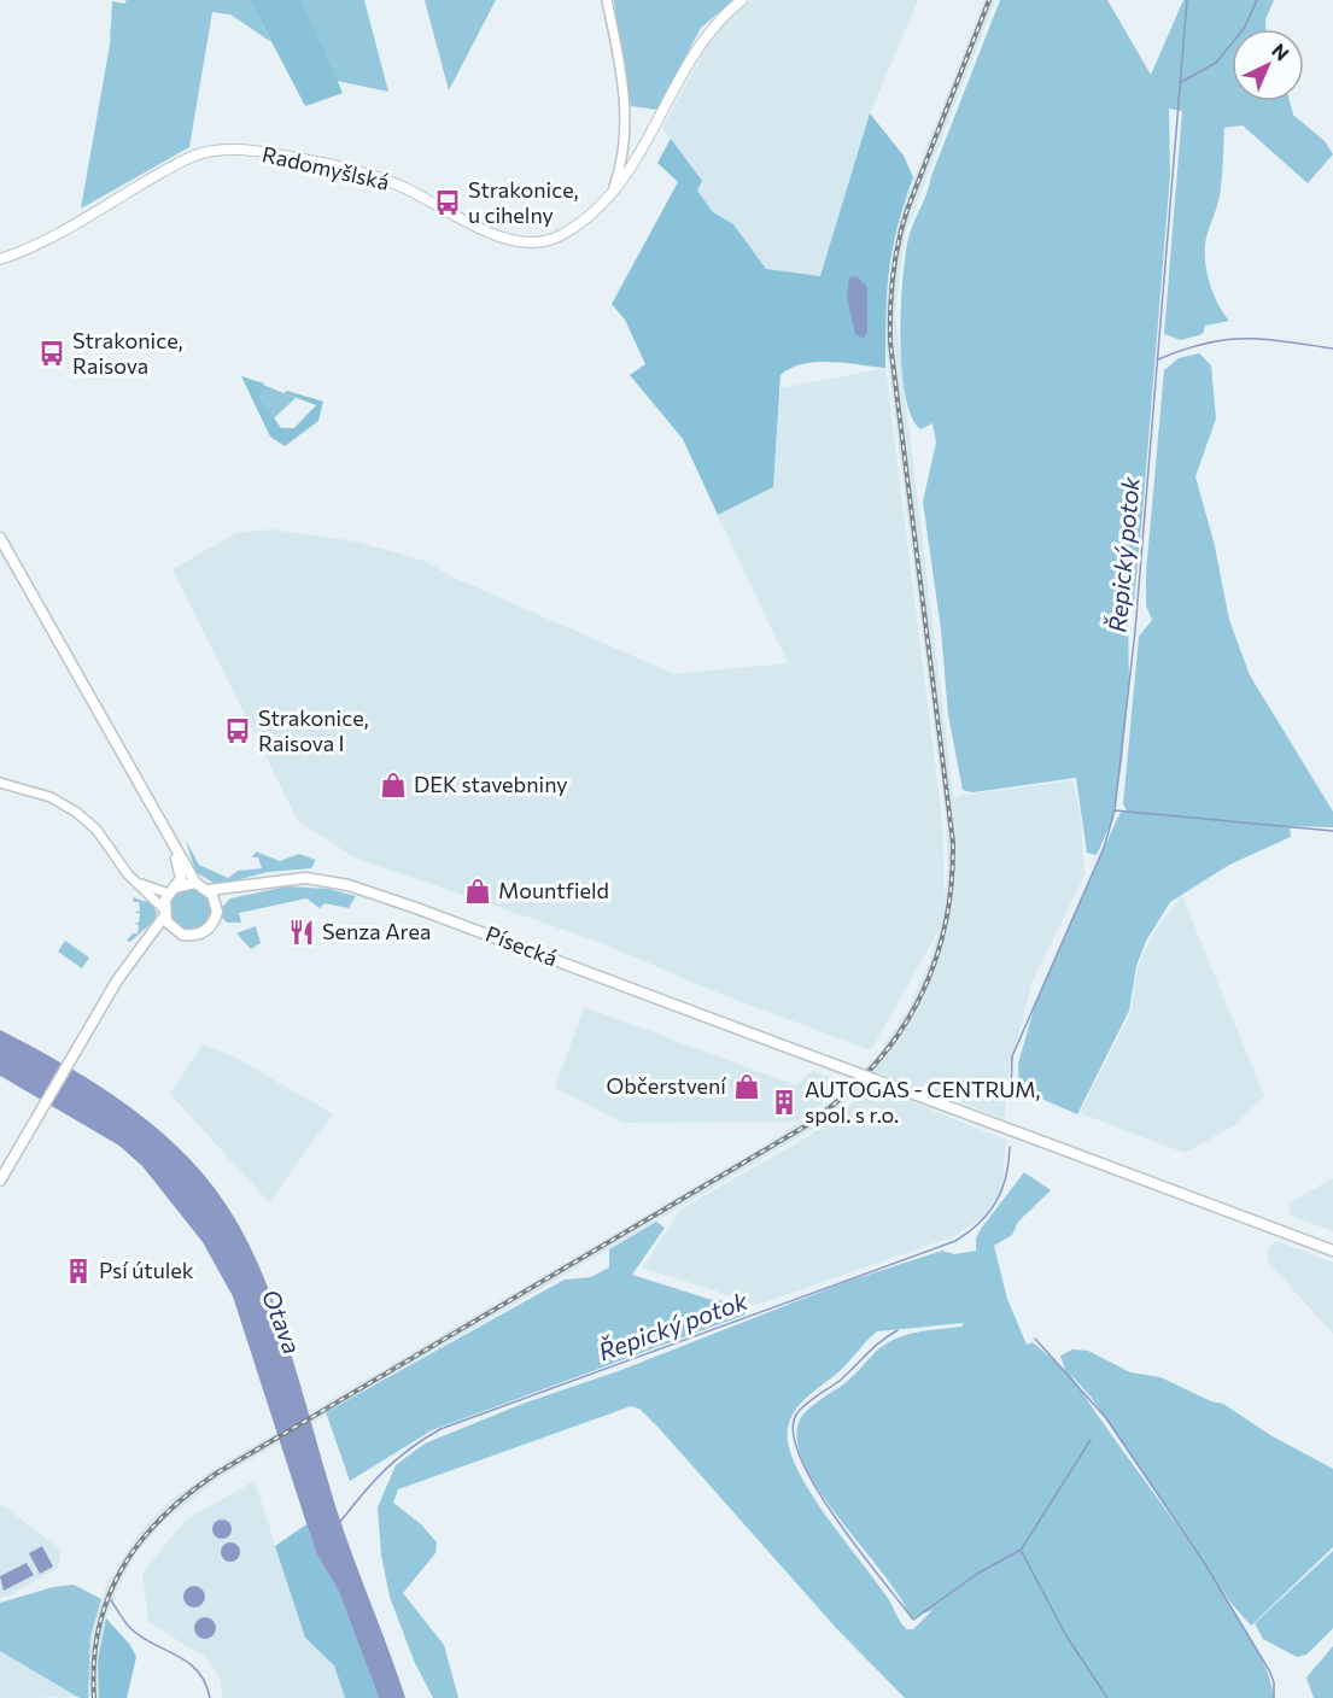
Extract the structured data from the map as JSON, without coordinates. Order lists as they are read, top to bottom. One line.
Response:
{"streets":{"main road":["Radomyšlská","Písecká"]},"water":["Řepický potok","Otava"],"places":{"bus stop":["Strakonice, u cihelny","Strakonice, Raisova","Strakonice, Raisova I"],"shop":["DEK stavebniny","Mountfield","Občerstvení"],"restaurant":["Senza Area"],"building":["AUTOGAS - CENTRUM, spol. s r.o.","Psí útulek"]},"north":"top right"}
